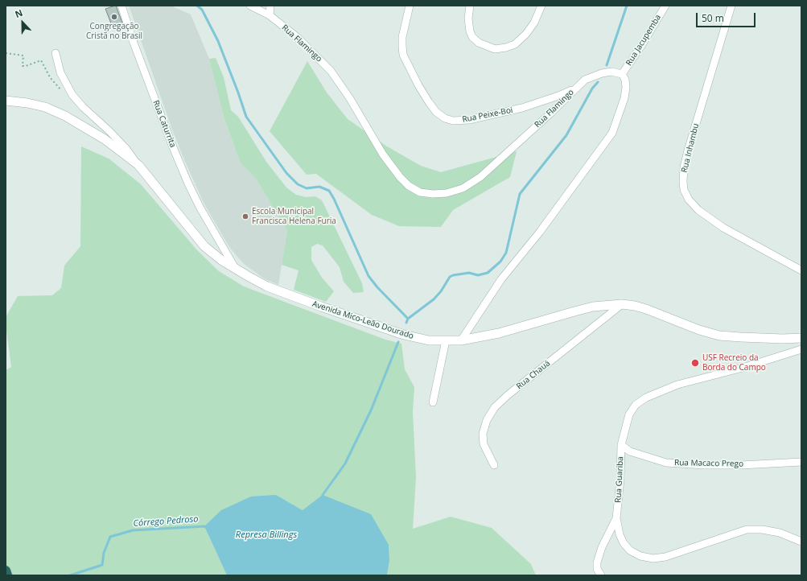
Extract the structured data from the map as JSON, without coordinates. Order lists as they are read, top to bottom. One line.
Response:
{"streets":{"street":["Rua Jacupemba","Rua Flamingo","Rua Peixe-Boi","Rua Caturrita","Rua Inhambu","Avenida Mico-Leão Dourado","Rua Chauá","Rua Macaco Prego","Rua Guariba"]},"crossings":[["Rua Jacupemba","Rua Flamingo"],["Rua Flamingo","Rua Peixe-Boi"],["Rua Caturrita","Avenida Mico-Leão Dourado"],["Avenida Mico-Leão Dourado","Rua Chauá"],["Rua Macaco Prego","Rua Guariba"]],"water":["Córrego Pedroso","Represa Billings"],"places":["Congregação Cristã no Brasil","Escola Municipal Francisca Helena Furia","USF Recreio da Borda do Campo"],"scale_bar":"50 m","north":"top"}
